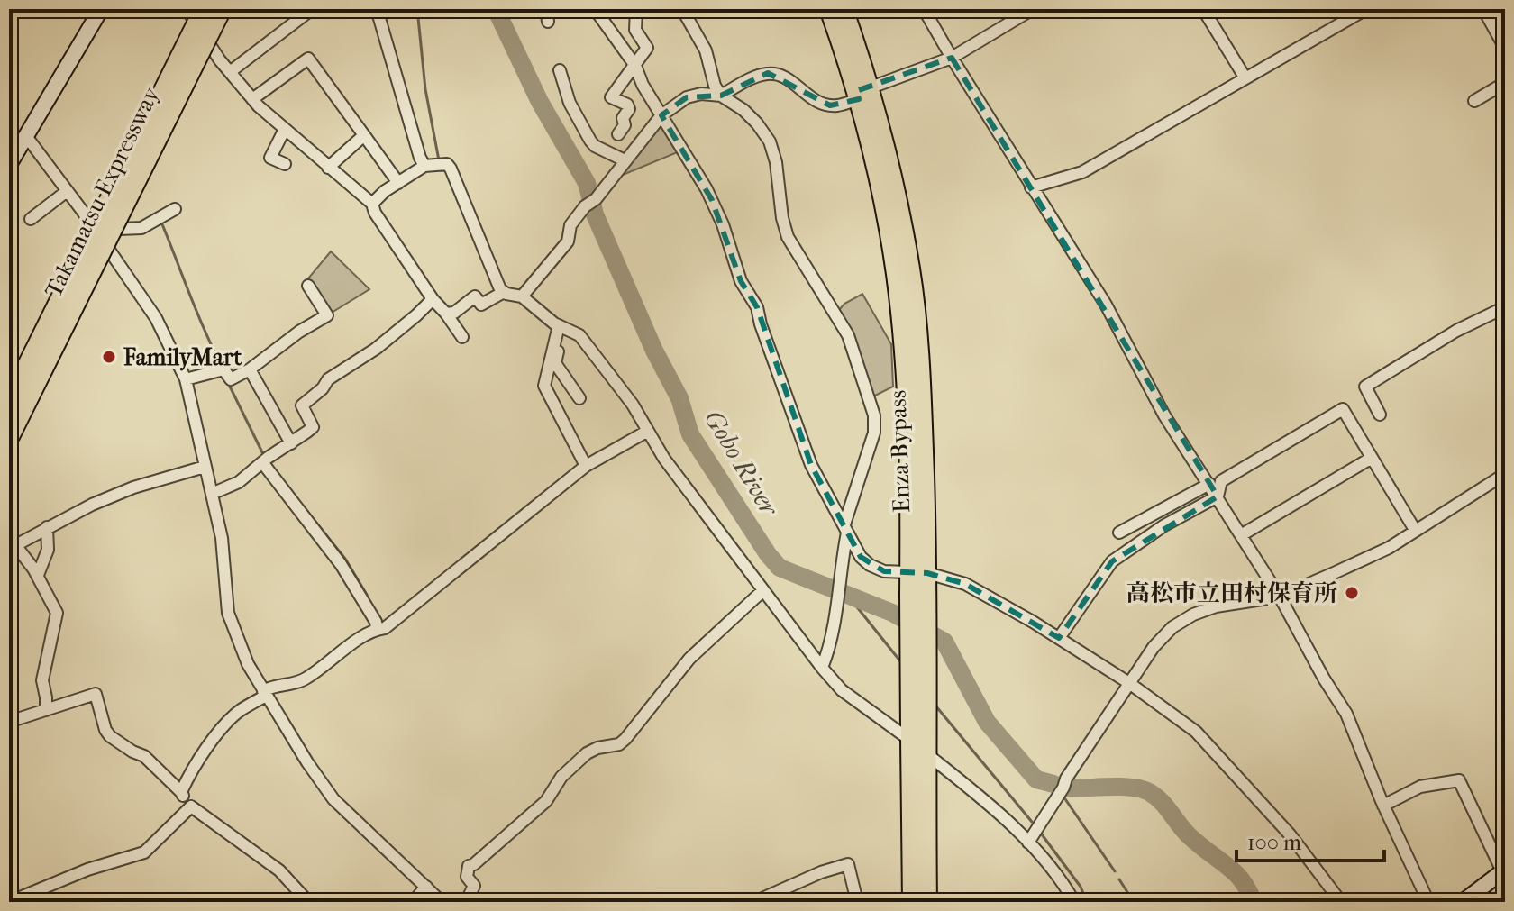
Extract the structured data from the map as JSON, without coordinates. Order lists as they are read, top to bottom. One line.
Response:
{"streets":{"highway":["Takamatsu Expressway","Enza Bypass"]},"water":["Gobo River"],"places":["FamilyMart","高松市立田村保育所"],"scale_bar":"100 m"}
